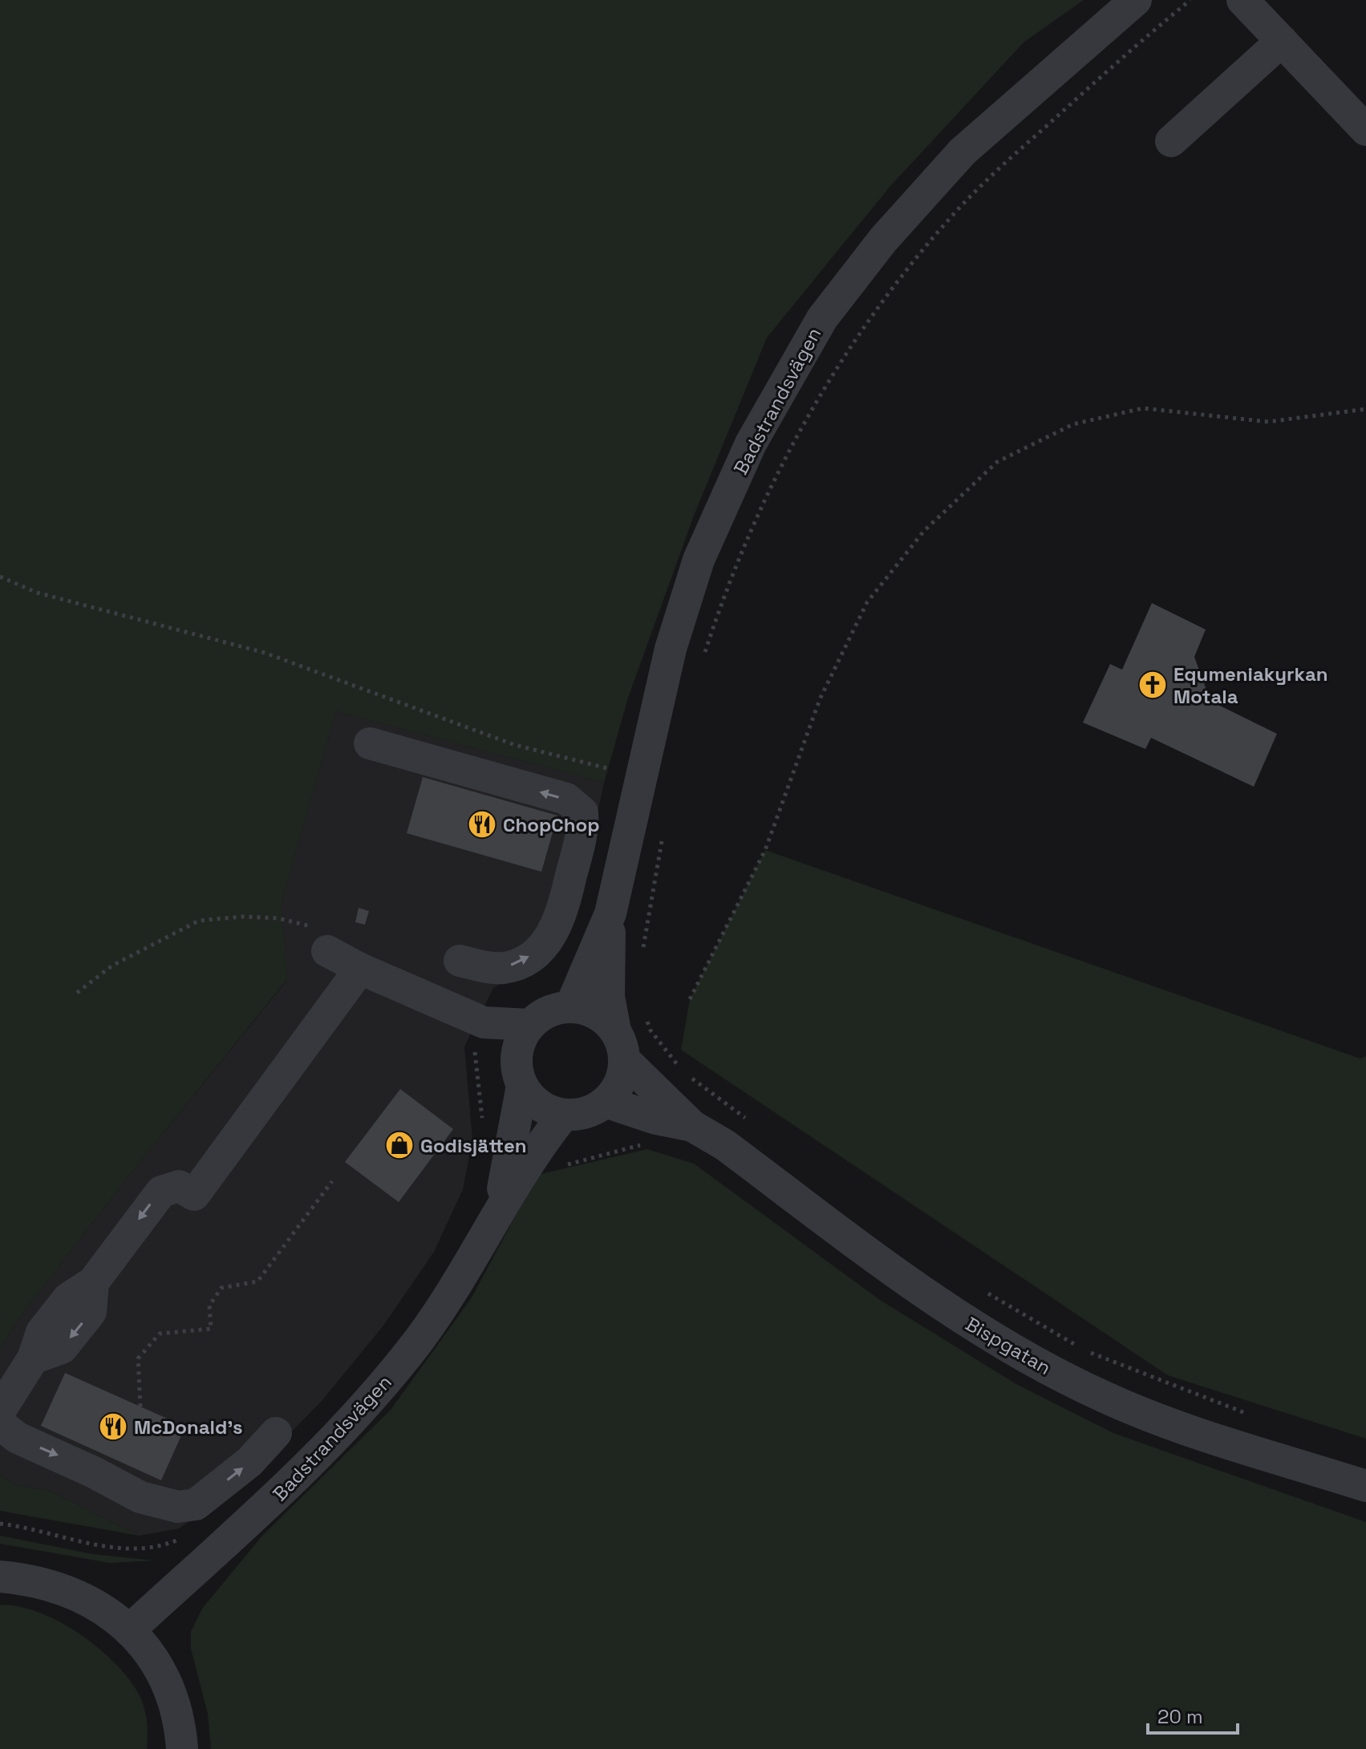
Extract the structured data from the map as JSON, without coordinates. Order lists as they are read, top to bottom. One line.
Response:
{"streets":{"street":["Badstrandsvägen","Bispgatan"]},"crossings":[["Badstrandsvägen","Bispgatan"]],"places":{"church":["Equmeniakyrkan Motala"],"restaurant":["ChopChop","McDonald's"],"shop":["Godisjätten"]},"scale_bar":"20 m"}
